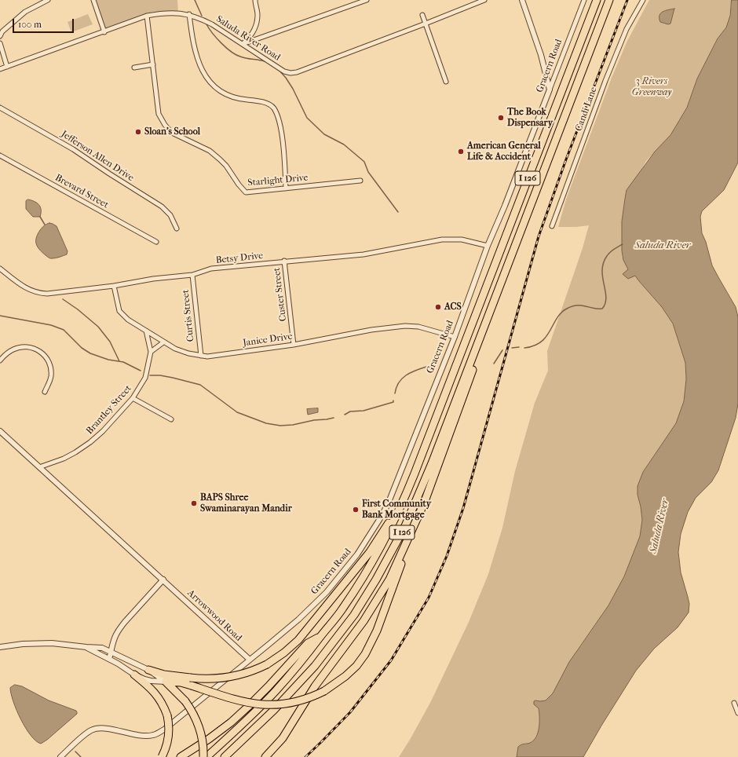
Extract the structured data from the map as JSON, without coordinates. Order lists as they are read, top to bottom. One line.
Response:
{"streets":{"highway":["I 126"],"street":["Saluda River Road","Gracern Road","Candi Lane","Jefferson Allen Drive","Starlight Drive","Brevard Street","Betsy Drive","Custer Street","Curtis Street","Janice Drive","Brantley Street","Arrowwood Road"]},"crossings":[["Saluda River Road","Starlight Drive"],["Gracern Road","Betsy Drive"],["Gracern Road","Janice Drive"],["Gracern Road","Arrowwood Road"],["Betsy Drive","Custer Street"],["Betsy Drive","Curtis Street"],["Betsy Drive","Janice Drive"],["Custer Street","Janice Drive"],["Curtis Street","Janice Drive"],["Janice Drive","Brantley Street"],["Brantley Street","Arrowwood Road"]],"water":["Saluda River"],"parks":["3 Rivers Greenway"],"places":["The Book Dispensary","Sloan's School","American General Life & Accident","ACS","BAPS Shree Swaminarayan Mandir","First Community Bank Mortgage"],"scale_bar":"100 m"}
